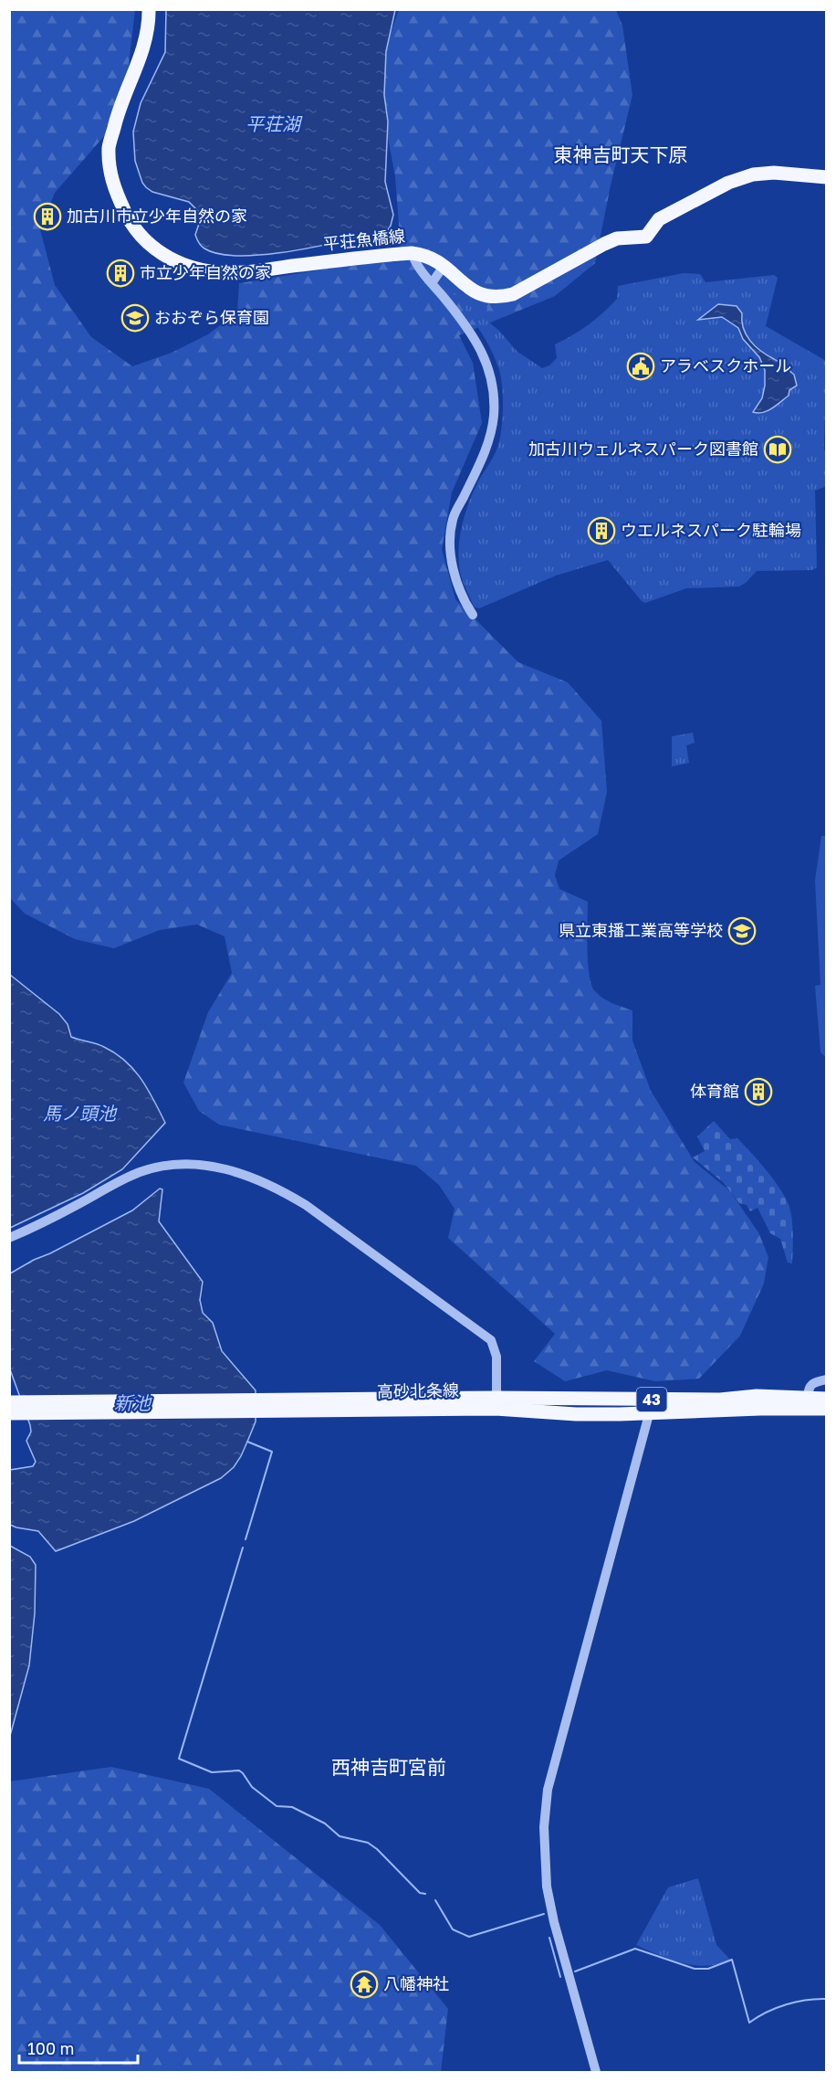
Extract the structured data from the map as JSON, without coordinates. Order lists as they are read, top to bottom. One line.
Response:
{"streets":{"main road":["平荘魚橋線","高砂北条線","43"]},"districts":["東神吉町天下原","西神吉町宮前"],"water":["平荘湖","馬ノ頭池","新池"],"places":{"building":["加古川市立少年自然の家","市立少年自然の家","ウエルネスパーク駐輪場","体育館"],"school or university":["おおぞら保育園","県立東播工業高等学校"],"public building":["アラベスクホール"],"library":["加古川ウェルネスパーク図書館"],"temple":["八幡神社"]},"scale_bar":"100 m"}
